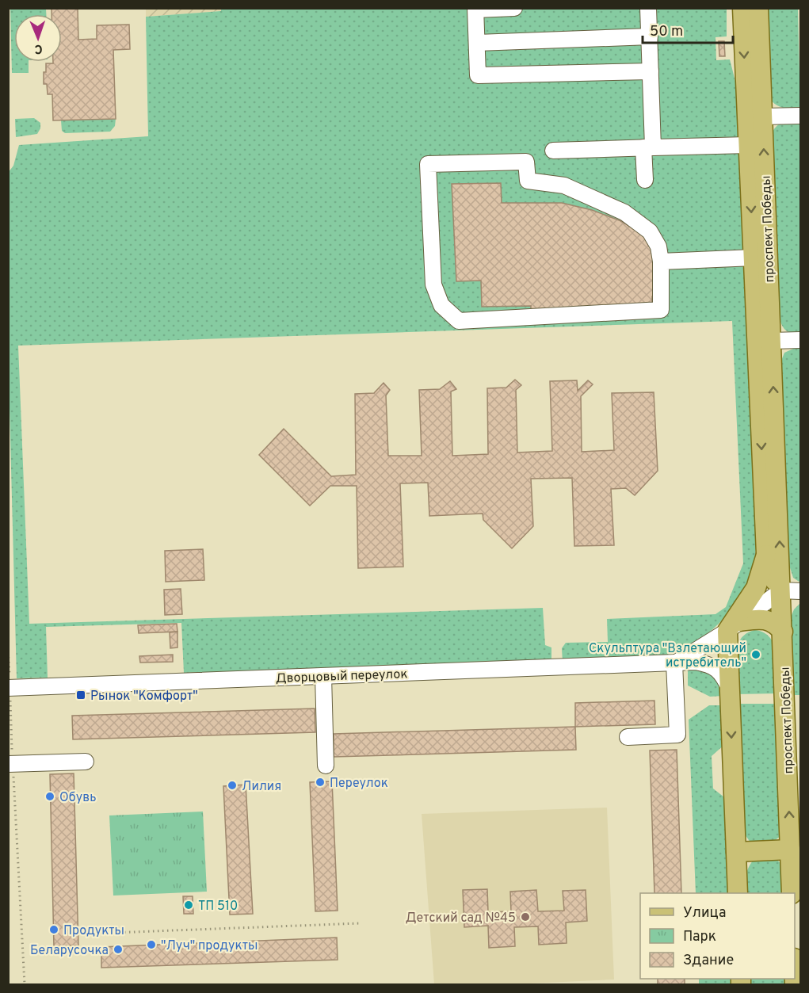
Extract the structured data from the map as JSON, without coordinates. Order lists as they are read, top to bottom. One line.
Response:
{"streets":{"main road":["проспект Победы"],"street":["Дворцовый переулок"]},"places":{"other":["Скульптура \"Взлетающий истребитель\"","Переулок","Лилия","Обувь","ТП 510","Детский сад №45","Продукты","\"Луч\" продукты","Беларусочка"],"transit":["Рынок \"Комфорт\""]},"legend":["Улица","Парк","Здание"],"scale_bar":"50 m","north":"bottom"}
